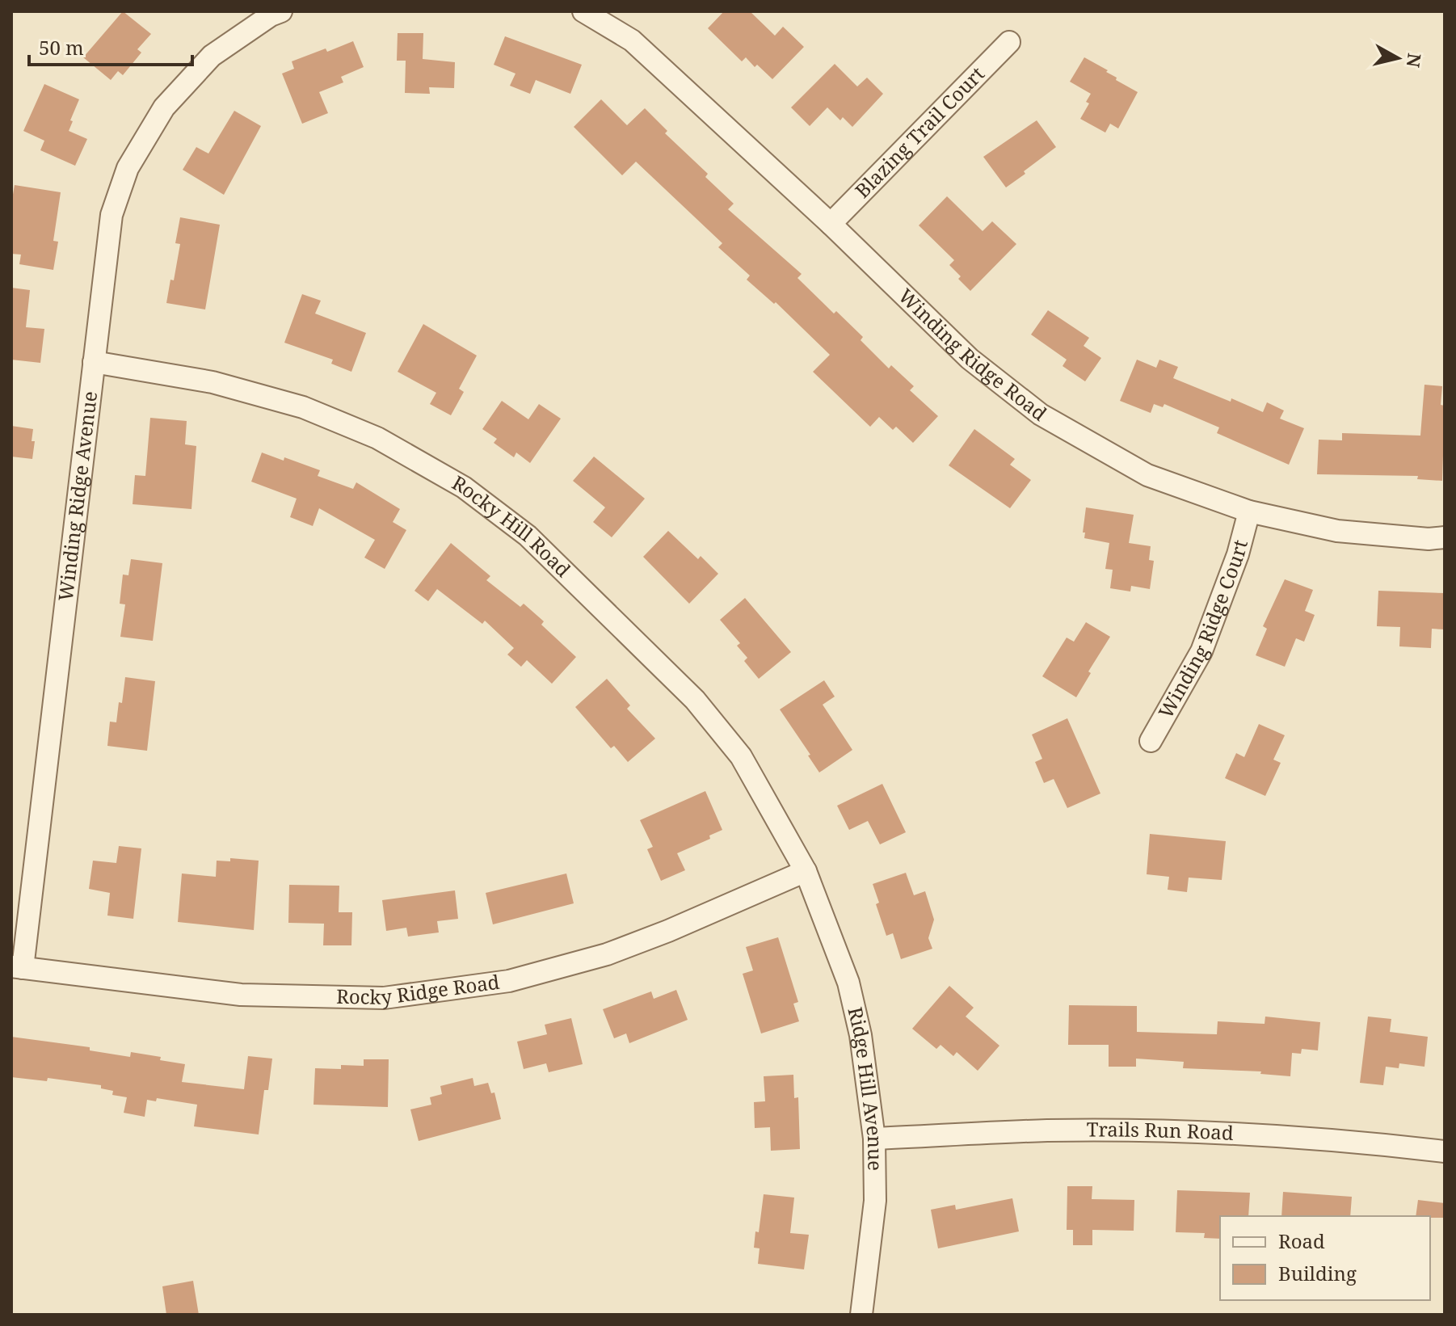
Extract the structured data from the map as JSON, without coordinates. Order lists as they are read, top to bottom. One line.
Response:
{"streets":{"street":["Blazing Trail Court","Winding Ridge Road","Winding Ridge Avenue","Rocky Hill Road","Winding Ridge Court","Rocky Ridge Road","Ridge Hill Avenue","Trails Run Road"]},"crossings":[["Blazing Trail Court","Winding Ridge Road"],["Winding Ridge Road","Winding Ridge Court"],["Winding Ridge Avenue","Rocky Hill Road"],["Winding Ridge Avenue","Rocky Ridge Road"],["Rocky Hill Road","Rocky Ridge Road"],["Rocky Hill Road","Ridge Hill Avenue"],["Rocky Ridge Road","Ridge Hill Avenue"],["Ridge Hill Avenue","Trails Run Road"]],"legend":["Road","Building"],"scale_bar":"50 m","north":"right"}
